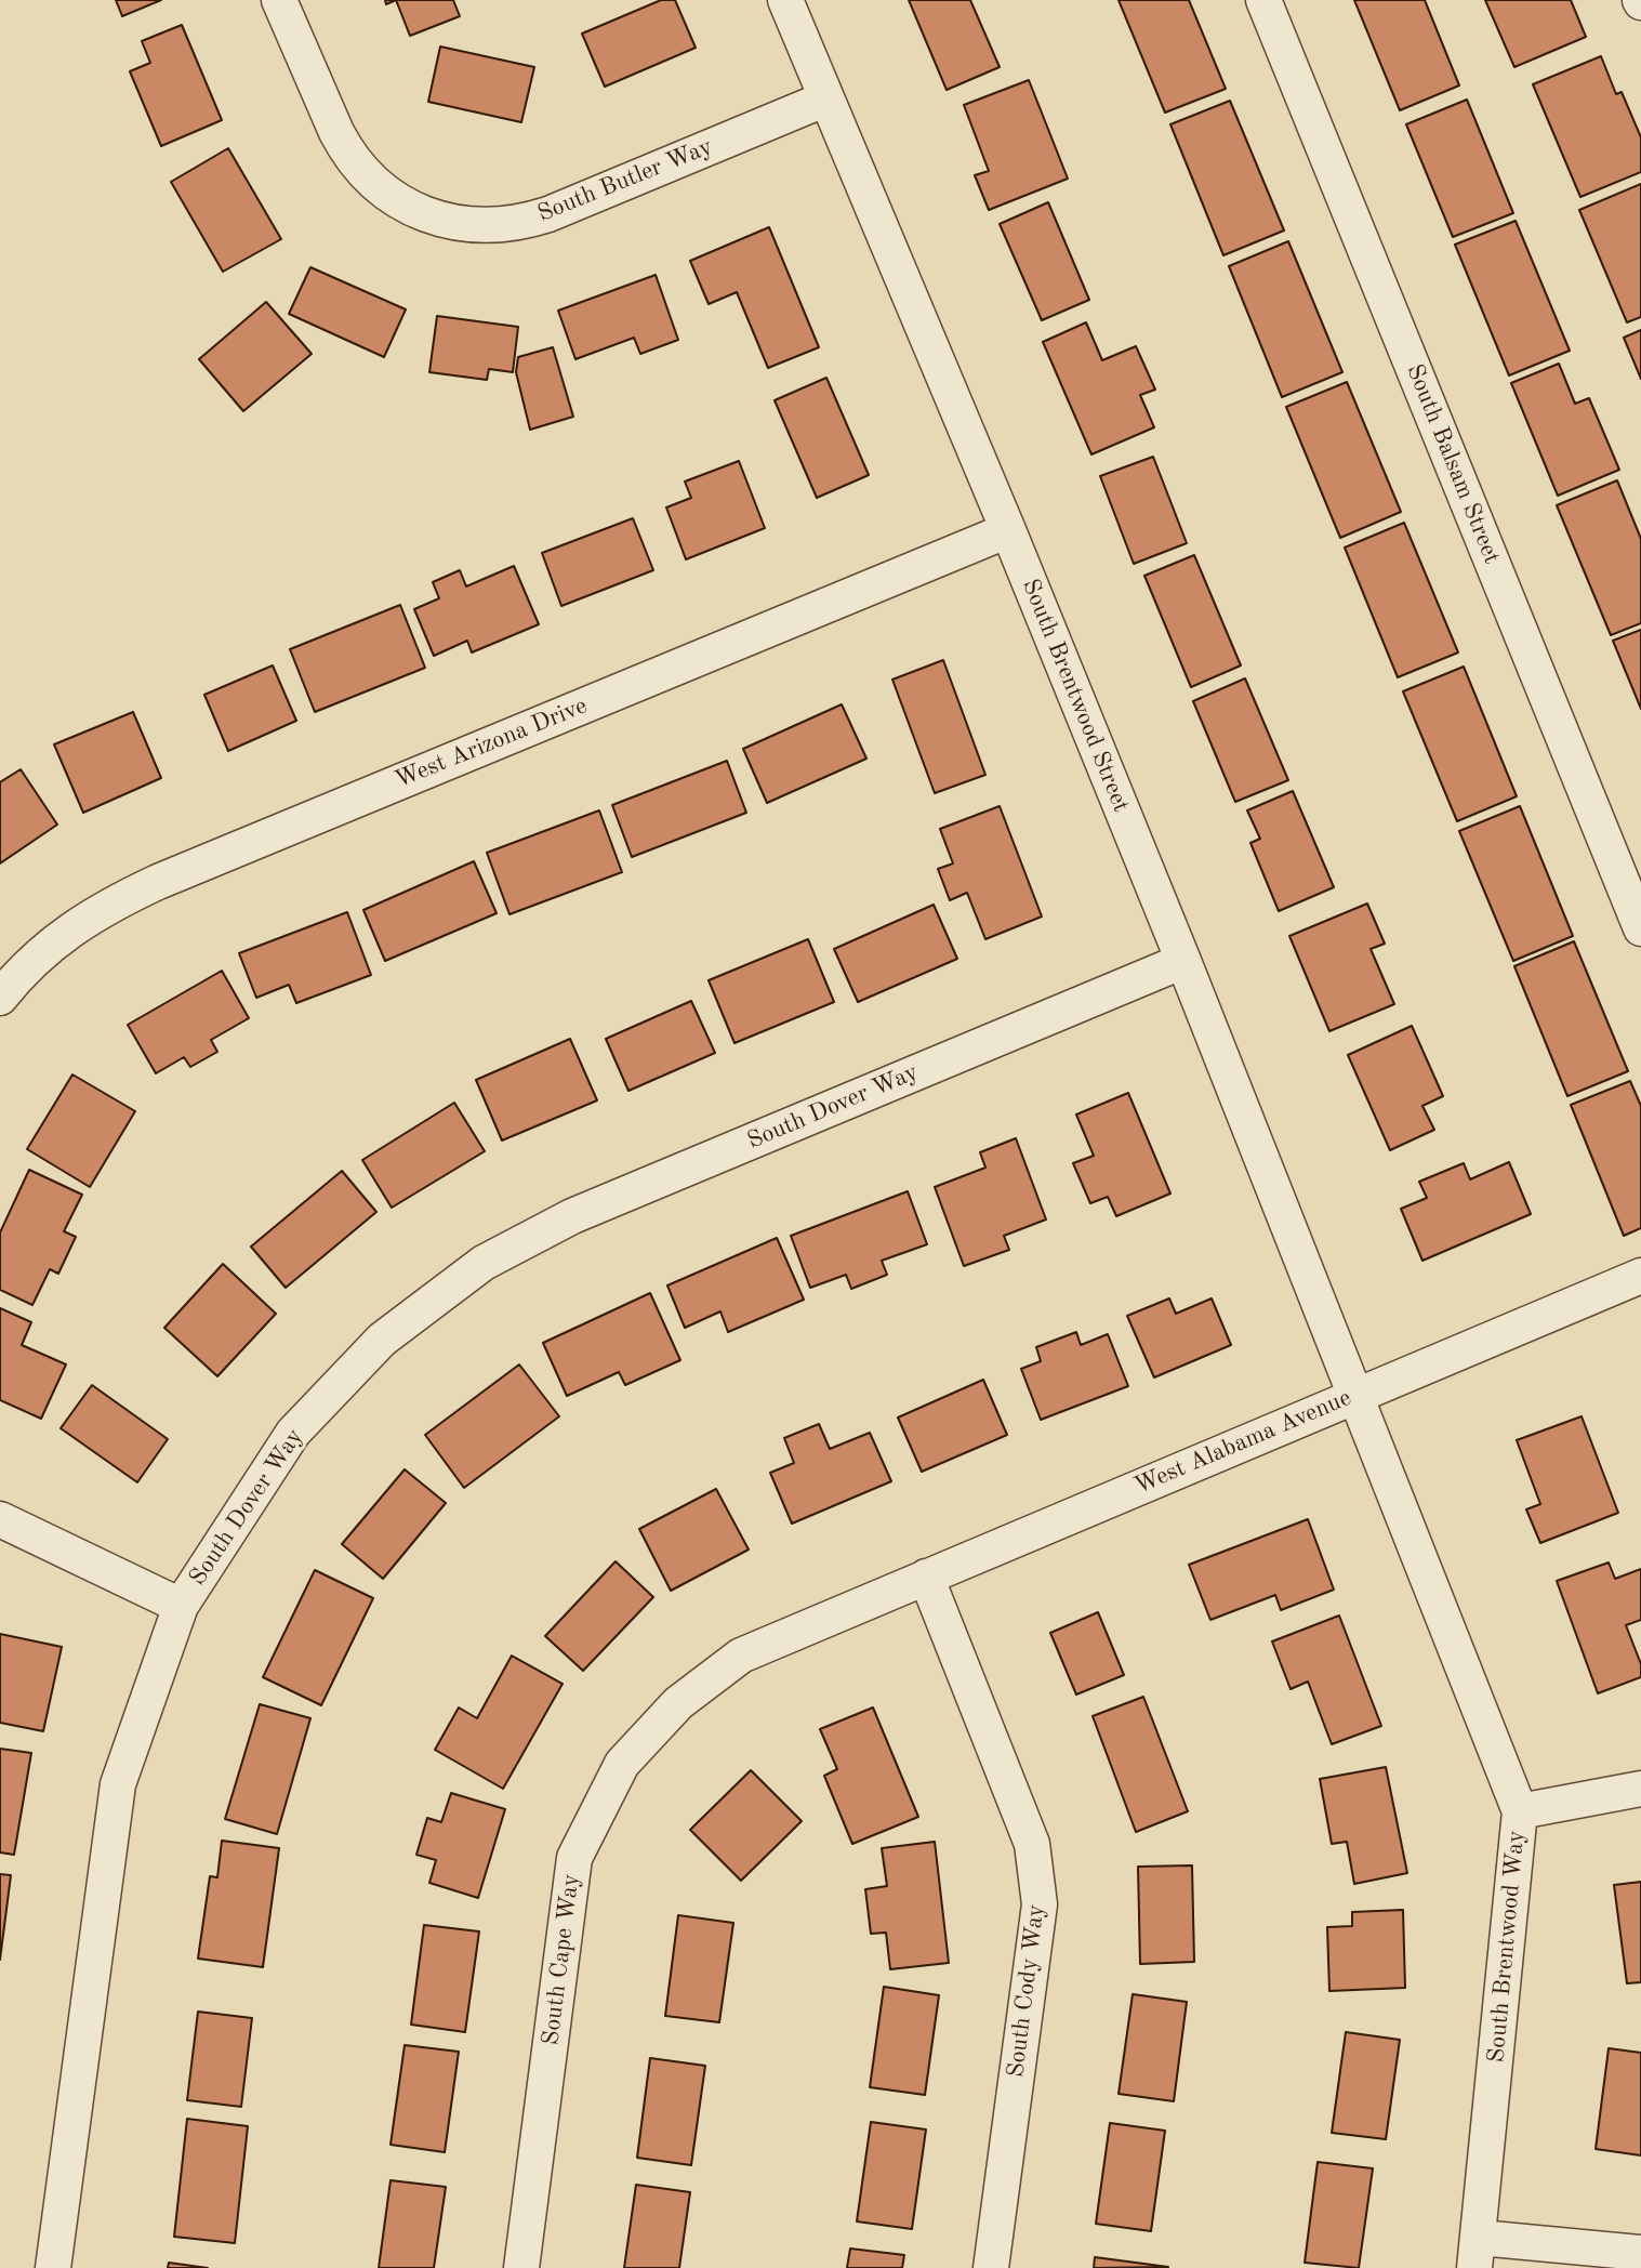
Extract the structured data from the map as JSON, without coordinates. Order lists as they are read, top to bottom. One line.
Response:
{"streets":{"street":["South Butler Way","South Balsam Street","South Brentwood Street","West Arizona Drive","South Dover Way","West Alabama Avenue","South Brentwood Way","South Cape Way","South Cody Way"]},"crossings":[["South Butler Way","South Brentwood Street"],["South Brentwood Street","West Arizona Drive"],["South Brentwood Street","South Dover Way"],["South Brentwood Street","West Alabama Avenue"],["South Brentwood Street","South Brentwood Way"],["West Alabama Avenue","South Brentwood Way"],["West Alabama Avenue","South Cape Way"],["West Alabama Avenue","South Cody Way"],["South Cape Way","South Cody Way"]]}
